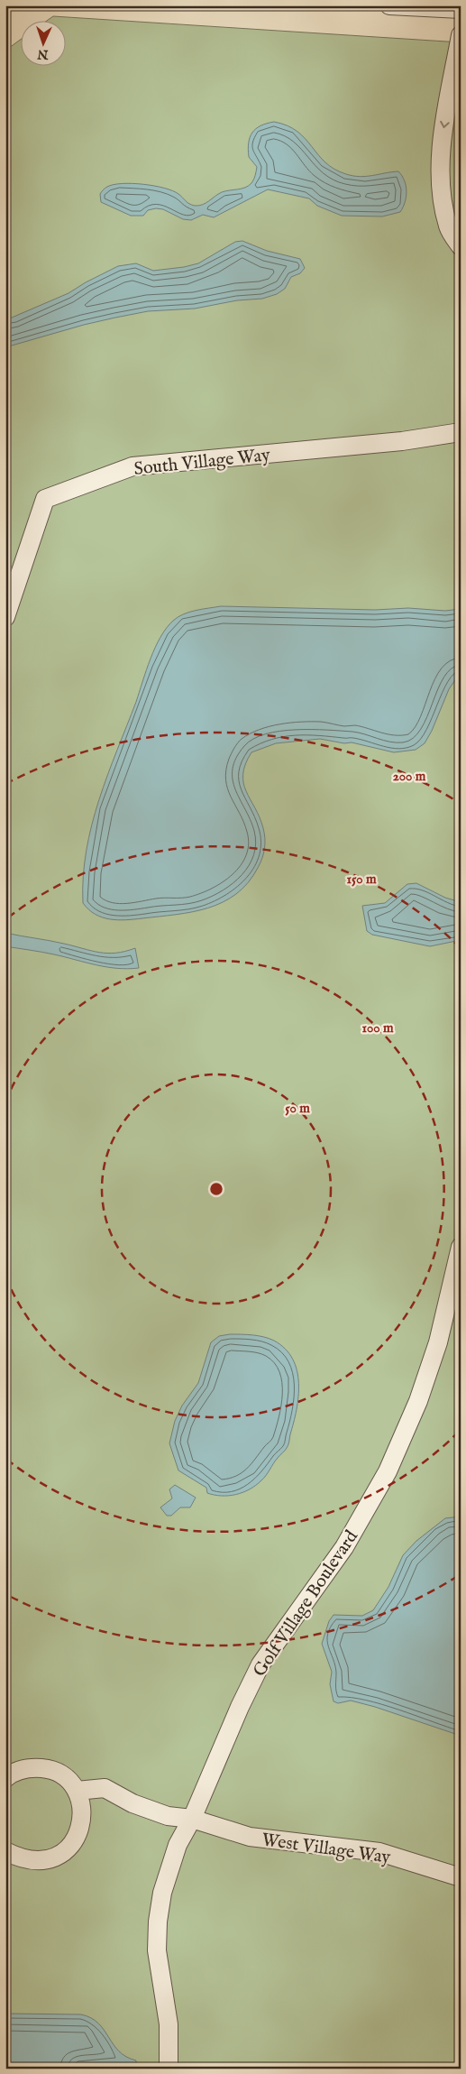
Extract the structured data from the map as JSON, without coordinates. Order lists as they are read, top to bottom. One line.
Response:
{"streets":{"street":["South Village Way","Golf Village Boulevard","West Village Way"]},"crossings":[["Golf Village Boulevard","West Village Way"]],"north":"bottom","rings":["200 m","150 m","100 m","50 m"]}
